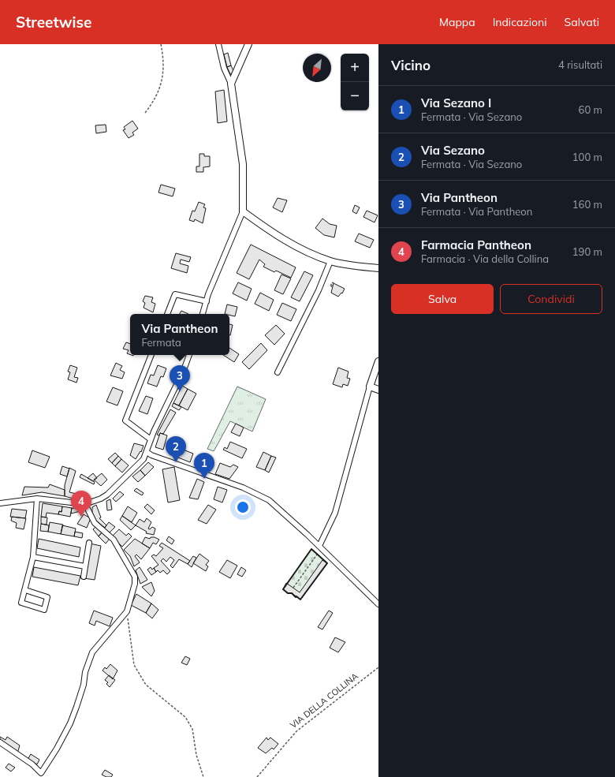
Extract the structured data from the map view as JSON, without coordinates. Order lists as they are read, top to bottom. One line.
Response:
{"streets":{"path":["VIA DELLA COLLINA"]},"north":"bottom left","page":{"header":"Streetwise","nav":["Mappa","Indicazioni","Salvati"],"heading":["Vicino","4 risultati"],"map_buttons":["+","−"],"list":[{"mark":"1","name":"Via Sezano I","note":"Fermata · Via Sezano","value":"60 m"},{"mark":"2","name":"Via Sezano","note":"Fermata · Via Sezano","value":"100 m"},{"mark":"3","name":"Via Pantheon","note":"Fermata · Via Pantheon","value":"160 m"},{"mark":"4","name":"Farmacia Pantheon","note":"Farmacia · Via della Collina","value":"190 m"}],"buttons":["Salva","Condividi"],"popup":["Via Pantheon","Fermata"],"pins":["3","2","1","4"]}}
